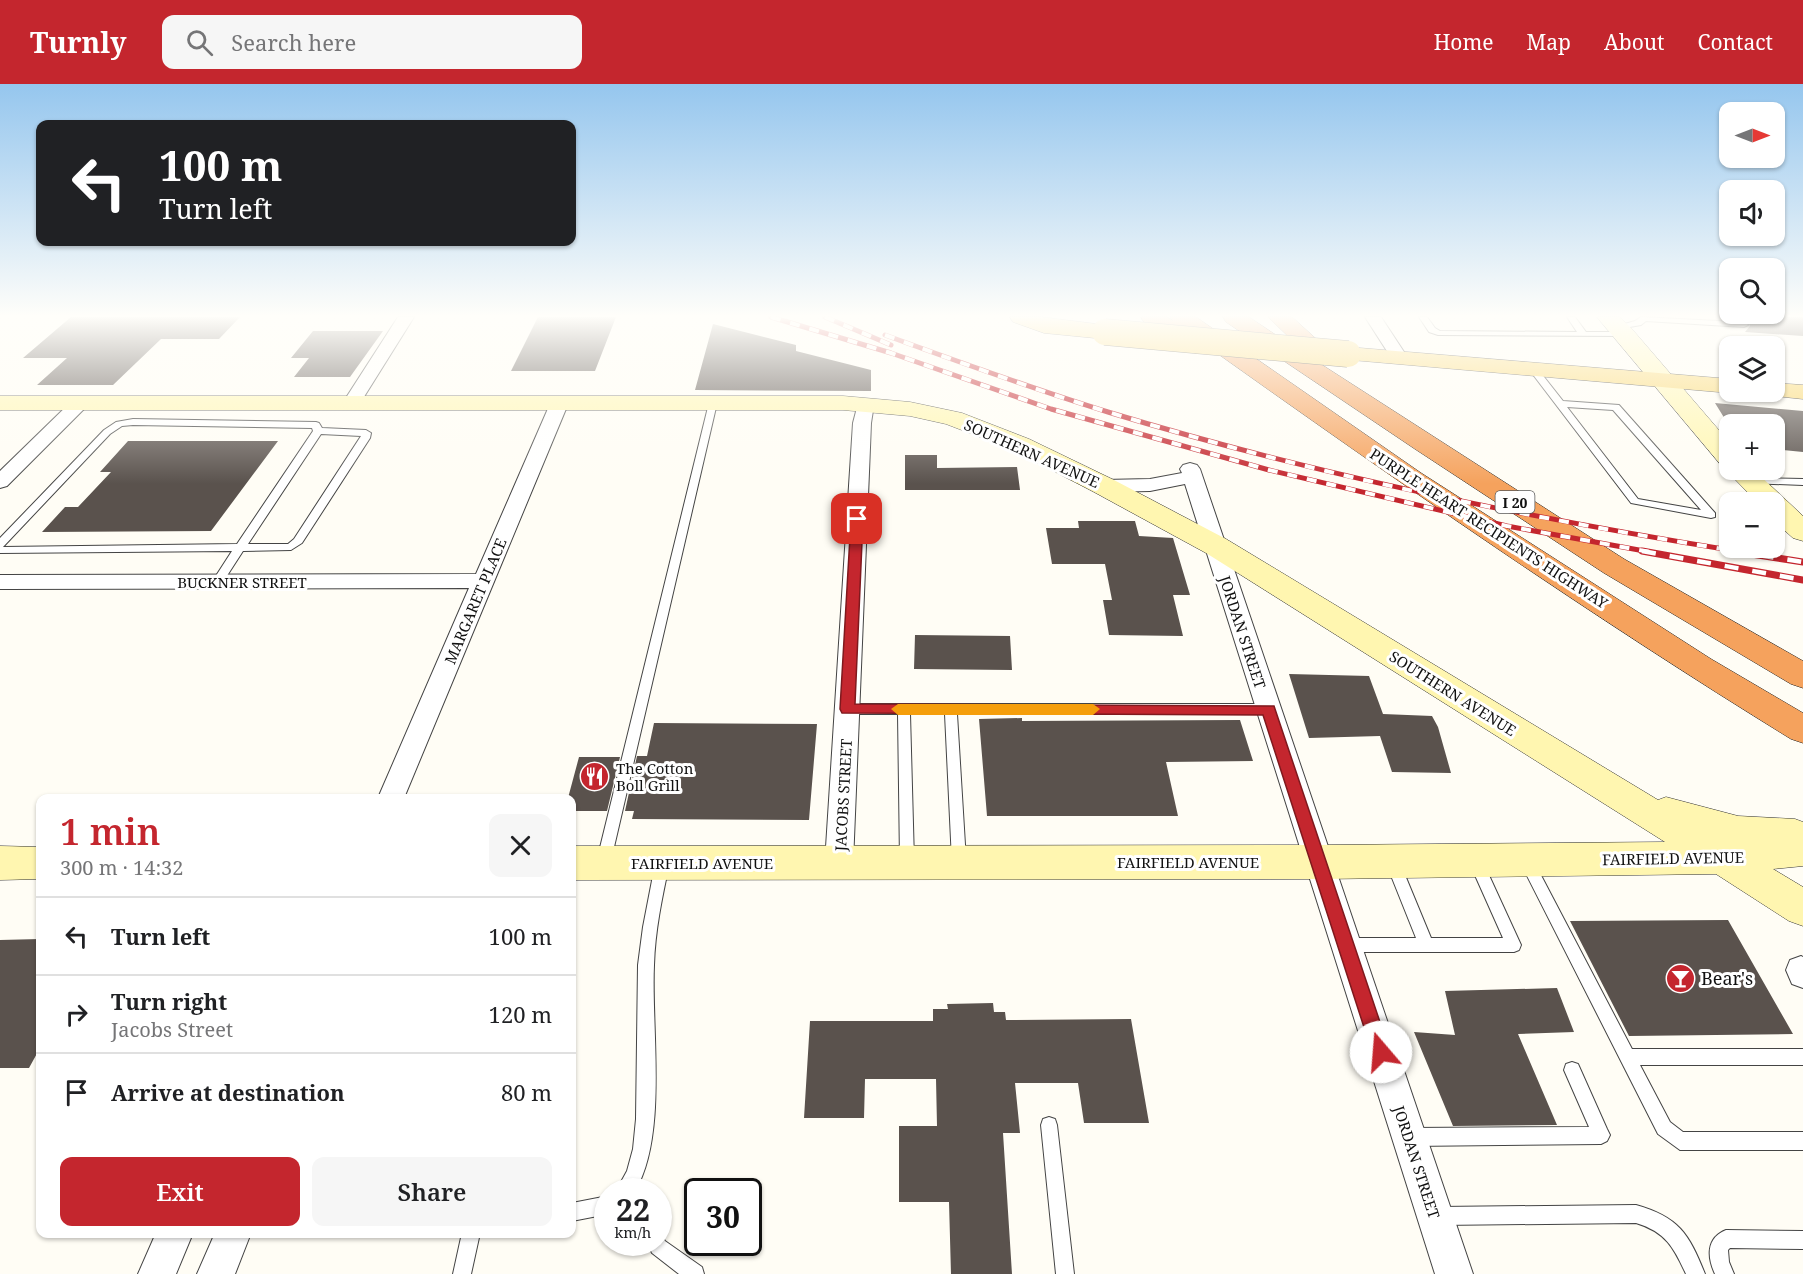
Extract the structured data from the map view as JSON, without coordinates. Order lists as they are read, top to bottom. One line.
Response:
{"streets":{"highway":["I 20","PURPLE HEART RECIPIENTS HIGHWAY"],"street":["SOUTHERN AVENUE","BUCKNER STREET","MARGARET PLACE","JORDAN STREET","JACOBS STREET","FAIRFIELD AVENUE"]},"crossings":[["SOUTHERN AVENUE","MARGARET PLACE"],["SOUTHERN AVENUE","JORDAN STREET"],["SOUTHERN AVENUE","JACOBS STREET"],["SOUTHERN AVENUE","FAIRFIELD AVENUE"],["BUCKNER STREET","MARGARET PLACE"],["JORDAN STREET","FAIRFIELD AVENUE"],["JACOBS STREET","FAIRFIELD AVENUE"]],"places":{"restaurant":["The Cotton Boll Grill"],"bar":["Bear's"]},"north":"right","page":{"header":"Turnly","search":"Search here","nav":["Home","Map","About","Contact"],"map_buttons":["+","−"],"turn":["100 m","Turn left"],"heading":["1 min","300 m · 14:32"],"list":[{"name":"Turn left","value":"100 m"},{"name":"Turn right","note":"Jacobs Street","value":"120 m"},{"name":"Arrive at destination","value":"80 m"}],"buttons":["Exit","Share"],"speed":"22 km/h","limit":"30"}}
